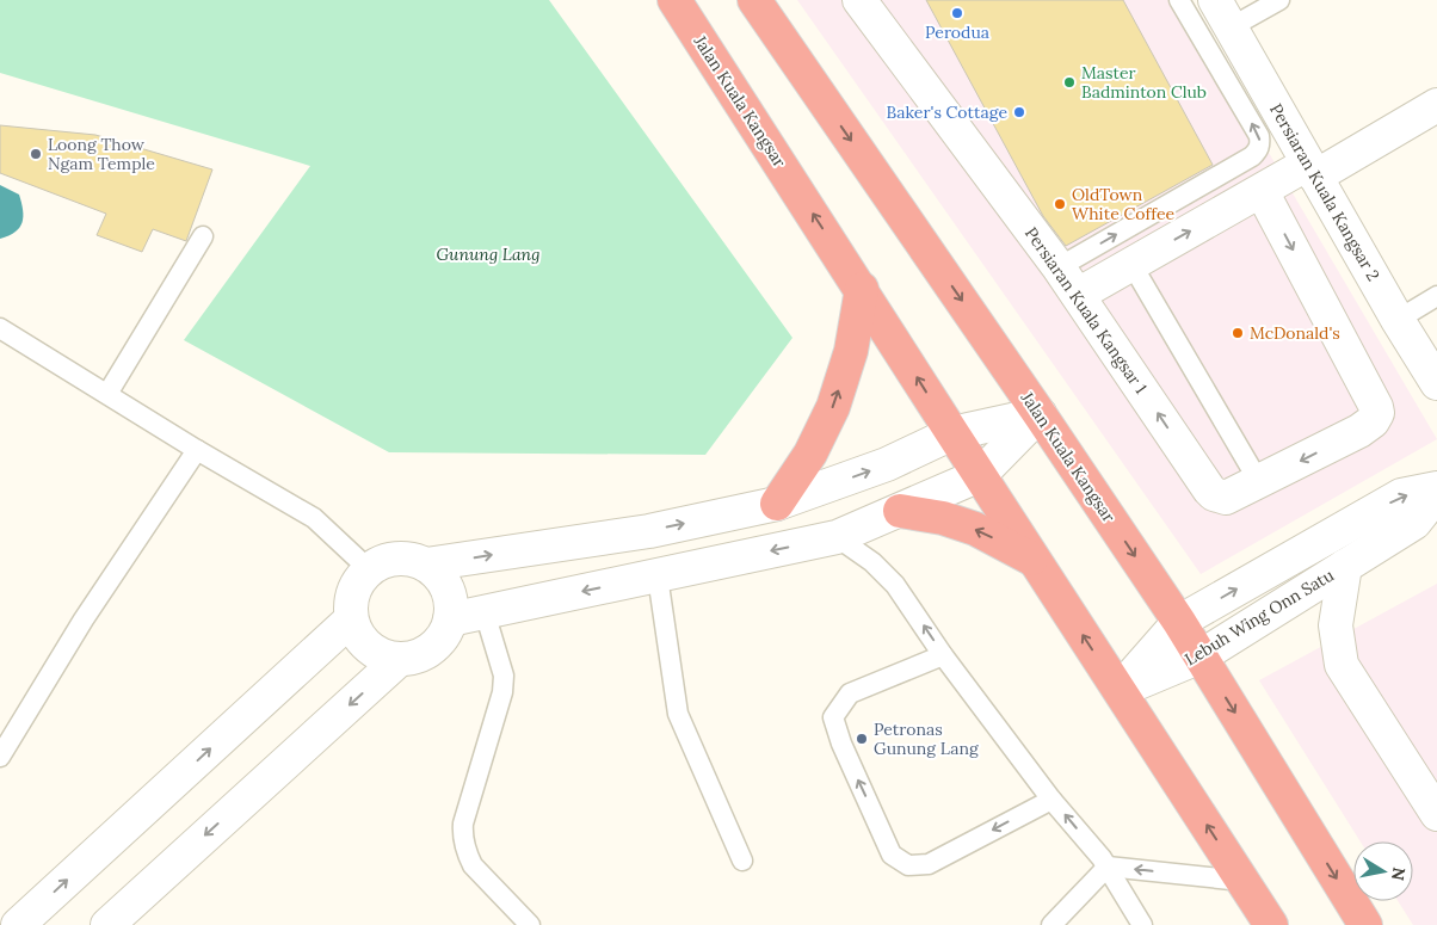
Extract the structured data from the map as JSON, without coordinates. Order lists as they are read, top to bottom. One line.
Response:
{"streets":{"highway":["Jalan Kuala Kangsar"],"street":["Persiaran Kuala Kangsar 2","Persiaran Kuala Kangsar 1","Lebuh Wing Onn Satu"]},"crossings":[["Jalan Kuala Kangsar","Lebuh Wing Onn Satu"]],"parks":["Gunung Lang"],"places":["Perodua","Master Badminton Club","Baker's Cottage","Loong Thow Ngam Temple","OldTown White Coffee","McDonald's","Petronas Gunung Lang"],"north":"right"}
